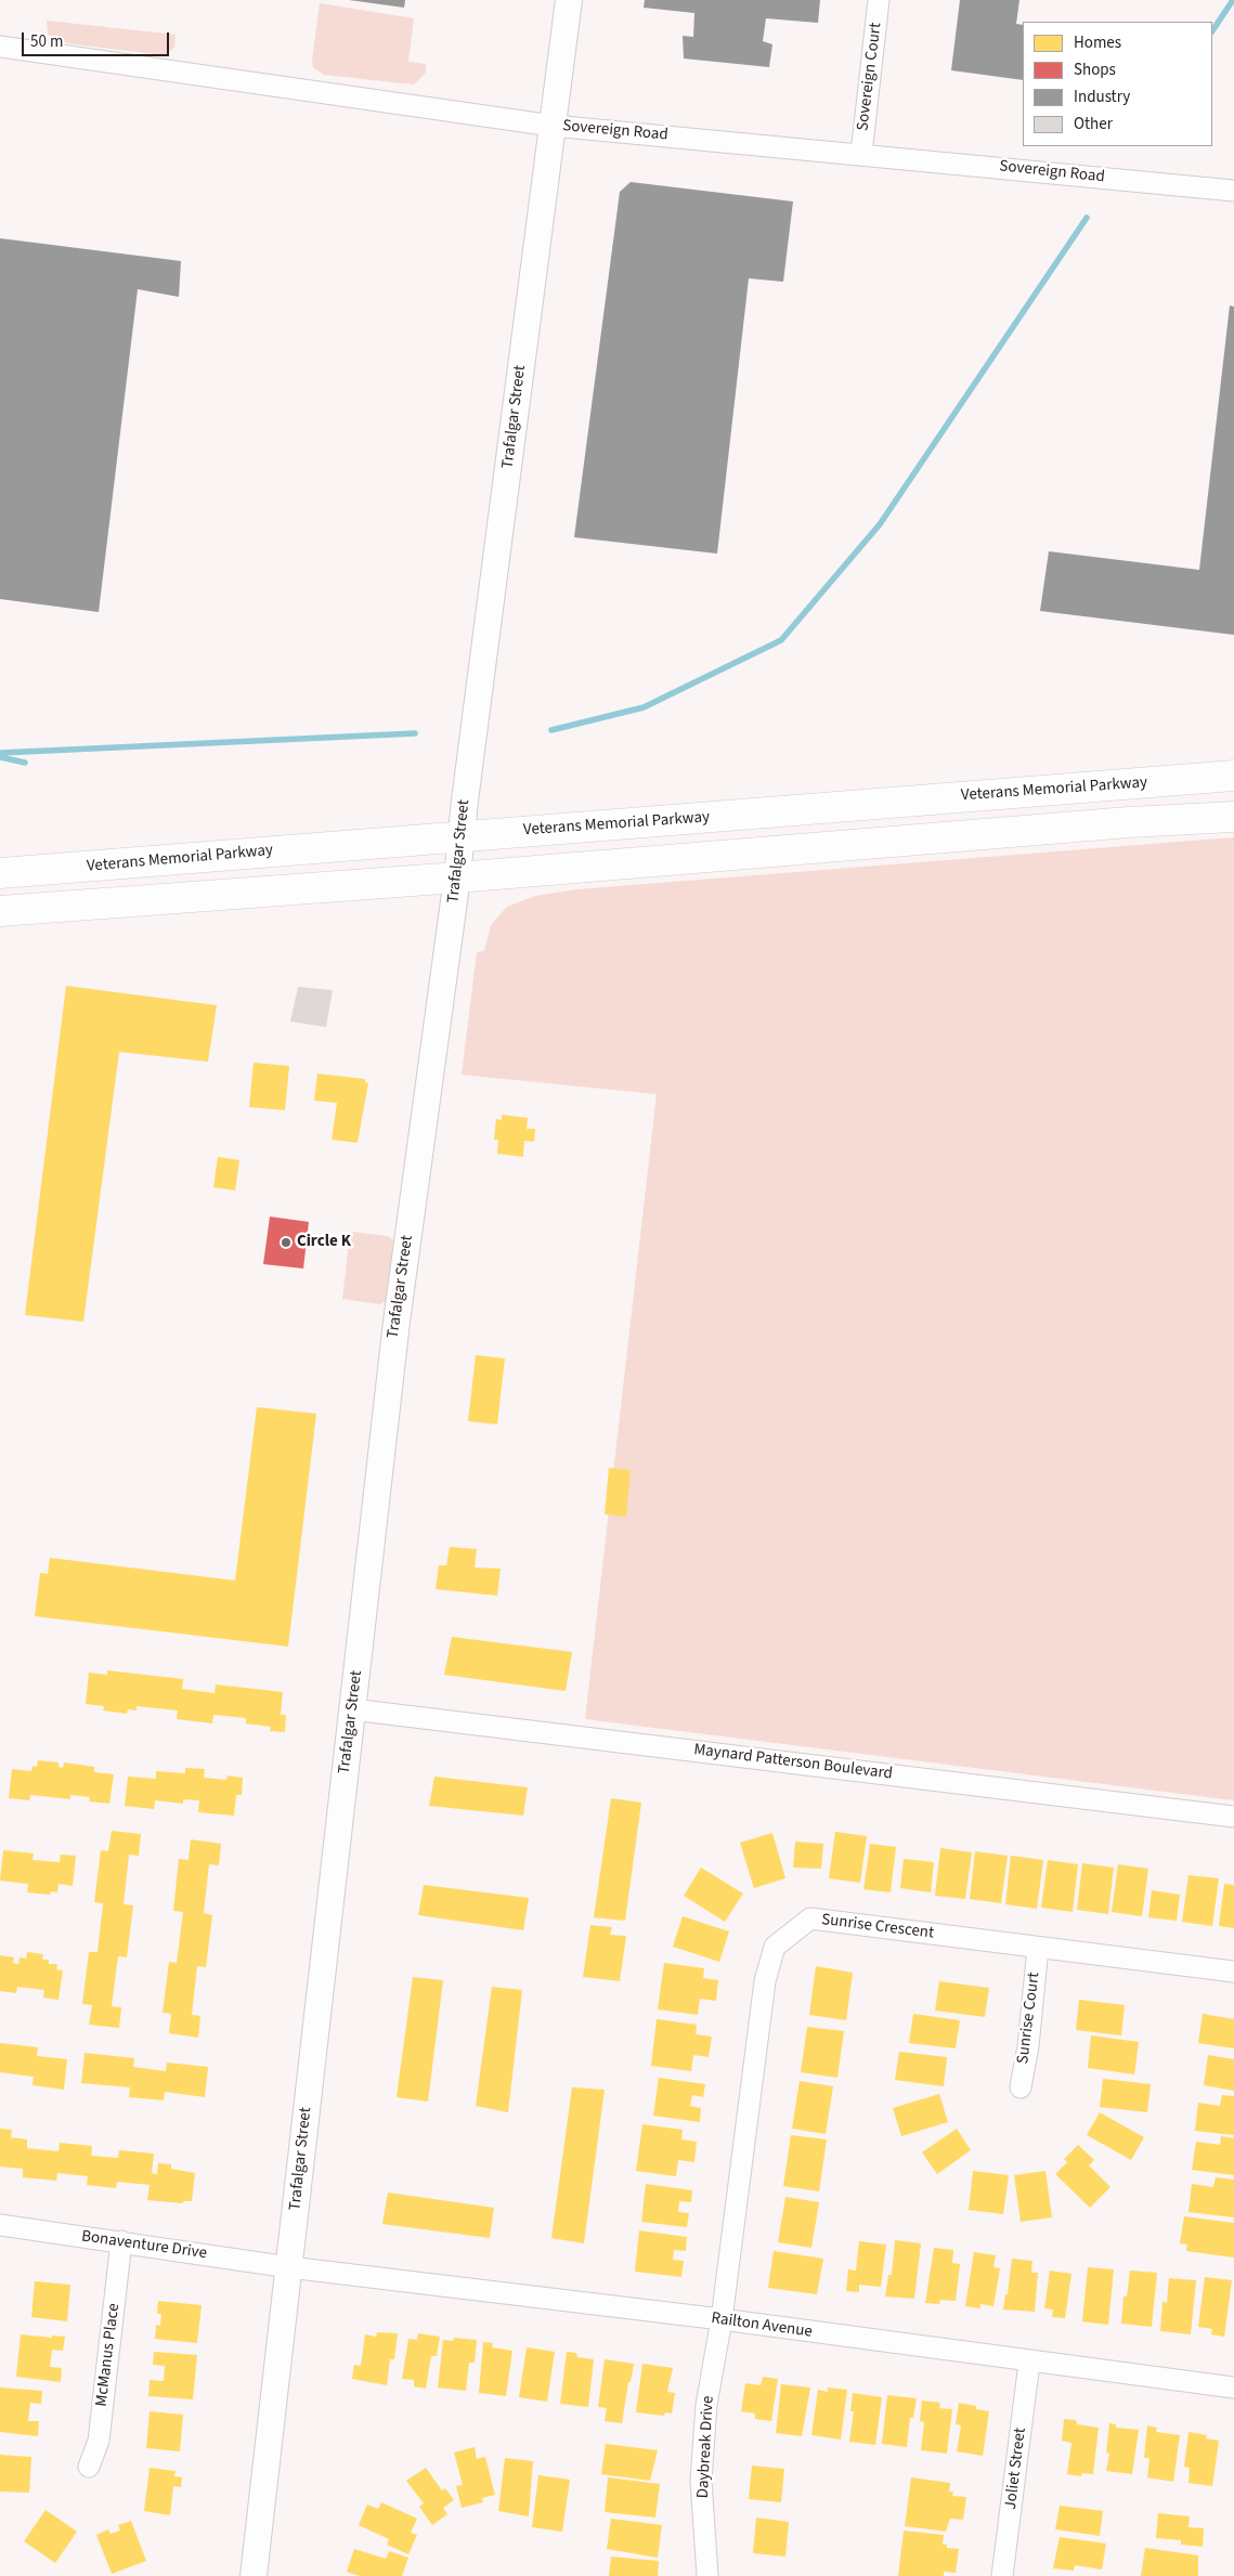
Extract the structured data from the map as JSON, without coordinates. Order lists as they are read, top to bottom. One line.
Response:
{"streets":{"highway":["Veterans Memorial Parkway"],"main road":["Trafalgar Street"],"street":["Sovereign Court","Sovereign Road","Maynard Patterson Boulevard","Sunrise Crescent","Sunrise Court","Bonaventure Drive","Railton Avenue","McManus Place","Daybreak Drive","Joliet Street"]},"crossings":[["Sovereign Court","Sovereign Road"],["Sovereign Road","Trafalgar Street"],["Trafalgar Street","Veterans Memorial Parkway"],["Trafalgar Street","Maynard Patterson Boulevard"],["Trafalgar Street","Bonaventure Drive"],["Trafalgar Street","Railton Avenue"],["Sunrise Crescent","Sunrise Court"],["Sunrise Crescent","Railton Avenue"],["Sunrise Crescent","Daybreak Drive"],["Bonaventure Drive","Railton Avenue"],["Bonaventure Drive","McManus Place"],["Railton Avenue","Daybreak Drive"],["Railton Avenue","Joliet Street"]],"places":["Circle K"],"legend":["Homes","Shops","Industry","Other"],"scale_bar":"50 m"}
